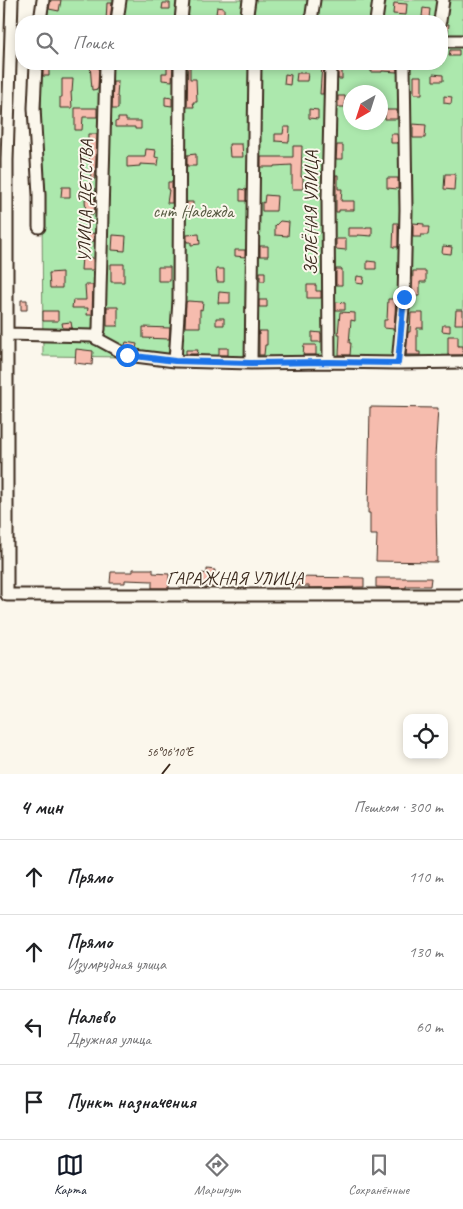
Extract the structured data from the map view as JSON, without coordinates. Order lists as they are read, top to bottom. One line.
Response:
{"streets":{"street":["УЛИЦА ДЕТСТВА","ЗЕЛЁНАЯ УЛИЦА","ГАРАЖНАЯ УЛИЦА"]},"parks":["снт Надежда"],"north":"bottom left","page":{"search":"Поиск","heading":["4 мин","Пешком · 300 m"],"list":[["Прямо","110 m"],["Прямо","Изумрудная улица","130 m"],["Налево","Дружная улица","60 m"],"Пункт назначения"],"nav":["Карта","Маршрут","Сохранённые"]},"coordinates":["56°06'10\"E"]}
